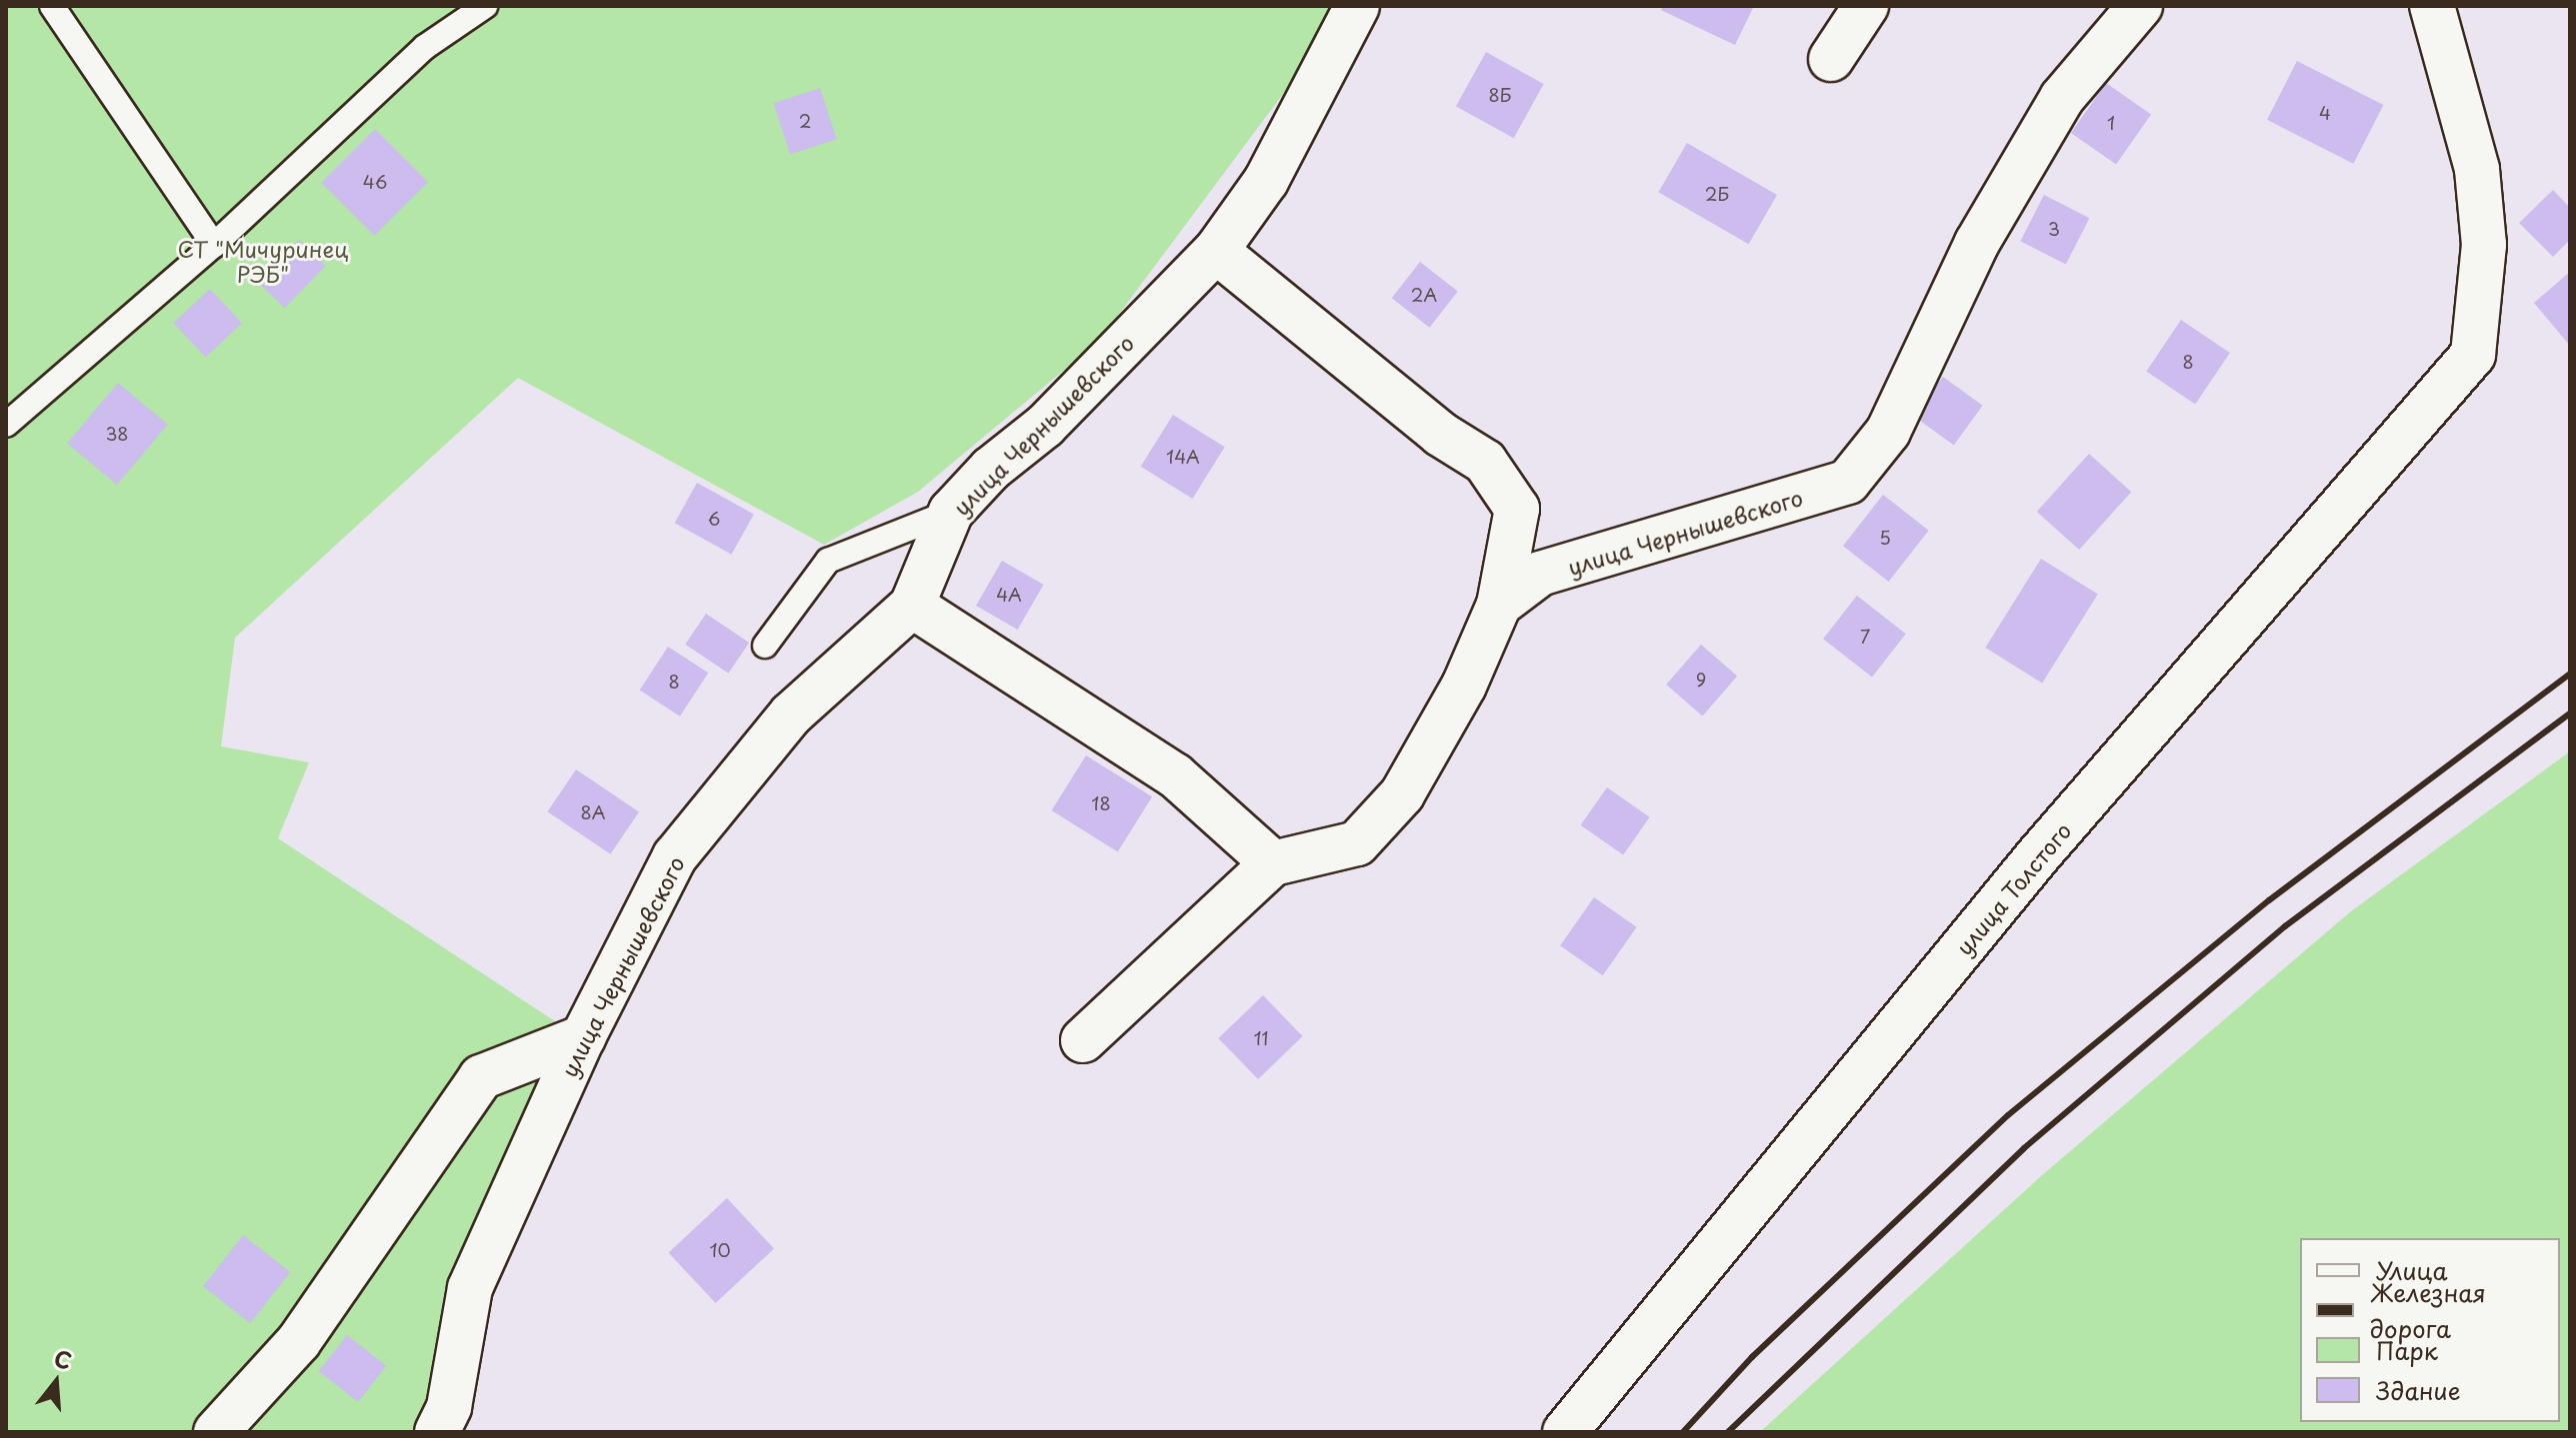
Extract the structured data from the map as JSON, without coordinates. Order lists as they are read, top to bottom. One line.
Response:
{"streets":{"street":["улица Чернышевского","улица Толстого"]},"parks":["СТ \"Мичуринец РЭБ\""],"house_numbers":["8Б","4","2","1","46","2Б","3","2А","8","38","14А","6","5","4А","7","9","8","18","8А","11","10"],"legend":["Улица","Железная дорога","Парк","Здание"],"north":"top"}
